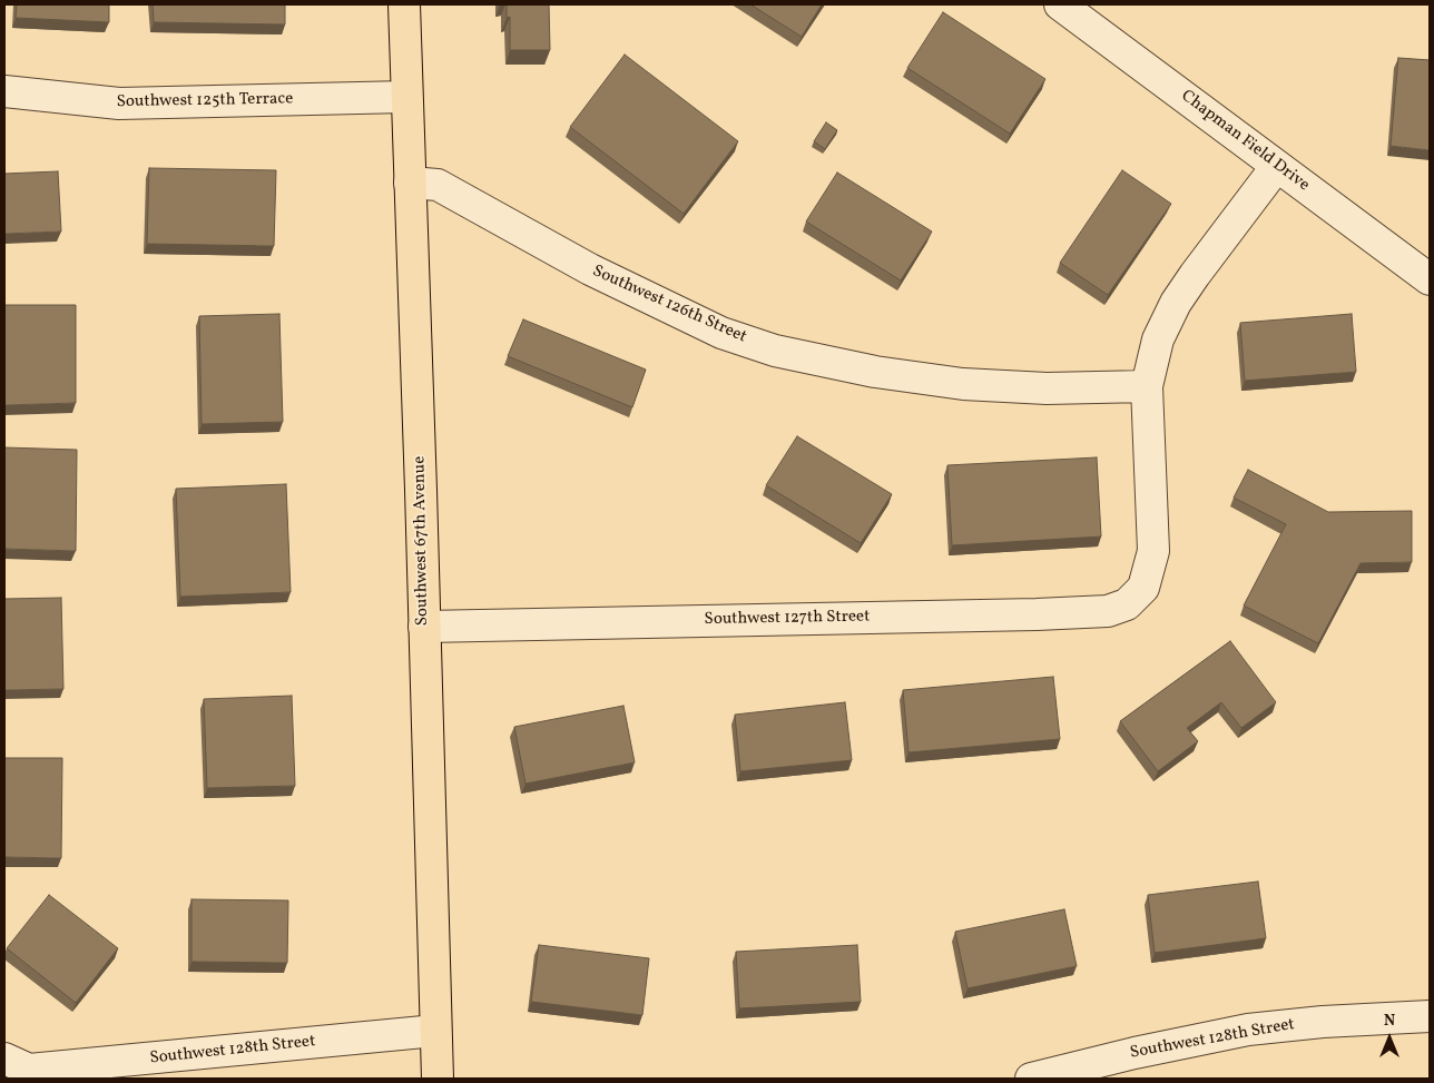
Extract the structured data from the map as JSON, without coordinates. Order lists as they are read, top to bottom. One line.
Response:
{"streets":{"main road":["Southwest 67th Avenue"],"street":["Southwest 125th Terrace","Chapman Field Drive","Southwest 126th Street","Southwest 127th Street","Southwest 128th Street"]},"crossings":[["Southwest 125th Terrace","Southwest 67th Avenue"],["Southwest 126th Street","Southwest 67th Avenue"],["Southwest 126th Street","Southwest 127th Street"],["Southwest 67th Avenue","Southwest 127th Street"],["Southwest 67th Avenue","Southwest 128th Street"]],"north":"top"}
